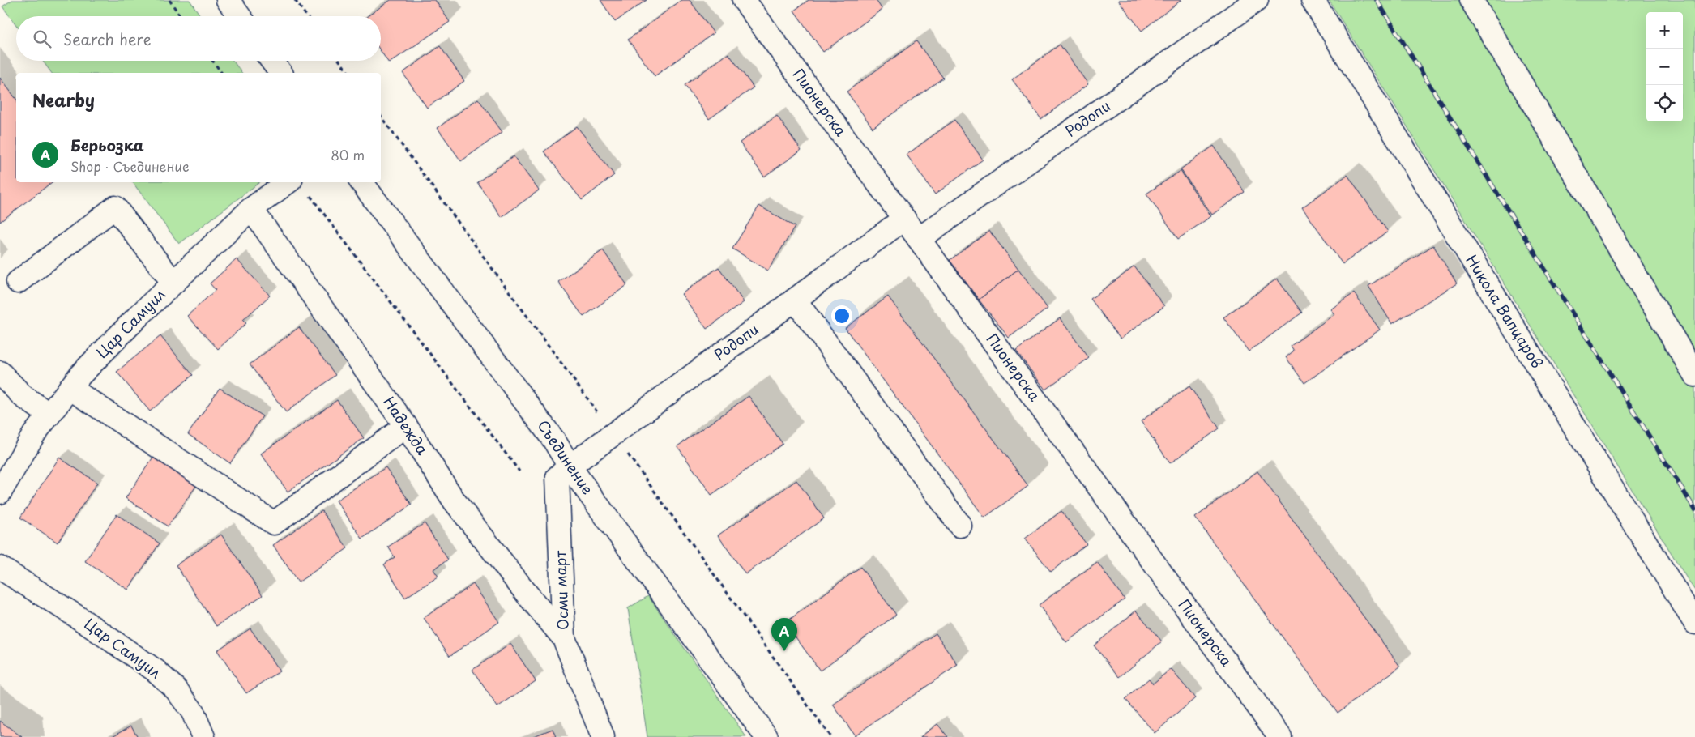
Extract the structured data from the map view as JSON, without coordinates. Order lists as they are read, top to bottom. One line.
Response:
{"streets":{"street":["Пионерска","Родопи","Никола Вапцаров","Цар Самуил","Надежда","Съединение","Осми март"]},"crossings":[["Пионерска","Родопи"],["Родопи","Съединение"],["Родопи","Осми март"],["Цар Самуил","Надежда"],["Надежда","Осми март"],["Съединение","Осми март"]],"page":{"map_buttons":["+","−"],"search":"Search here","heading":"Nearby","list":[{"mark":"A","name":"Берьозка","note":"Shop · Съединение","value":"80 m"}],"pins":"A"}}
